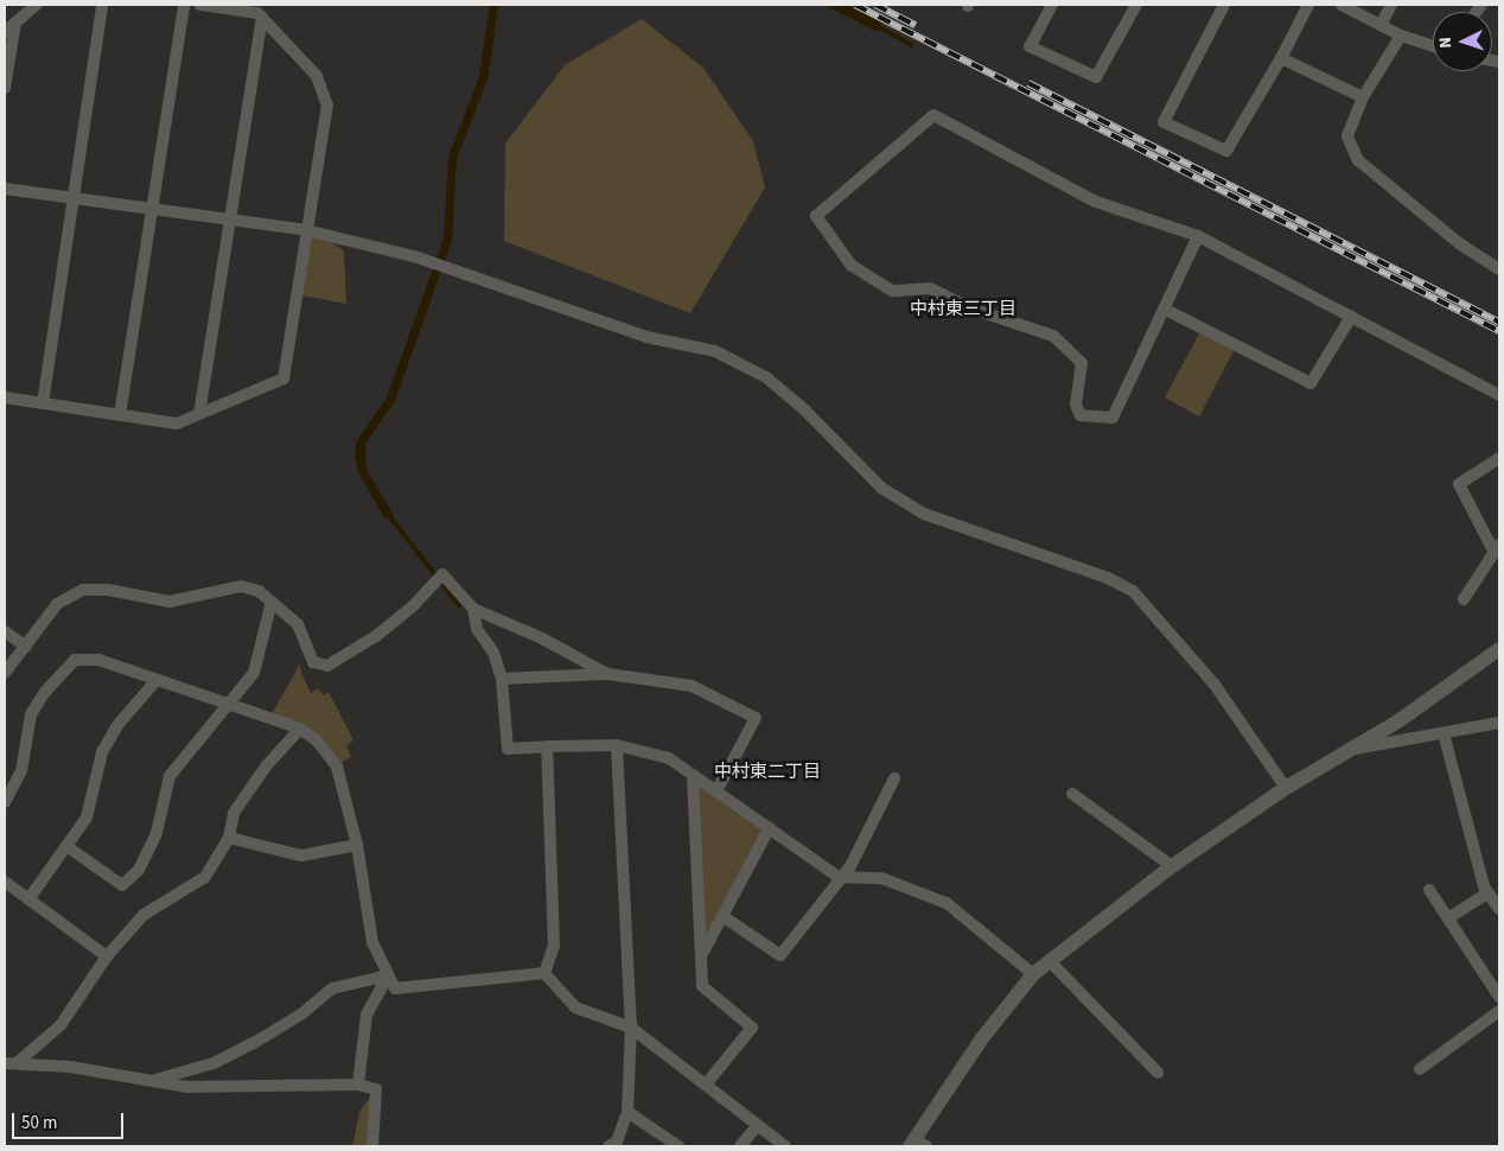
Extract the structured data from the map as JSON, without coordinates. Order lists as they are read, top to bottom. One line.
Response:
{"districts":["中村東三丁目","中村東二丁目"],"scale_bar":"50 m","north":"left"}
